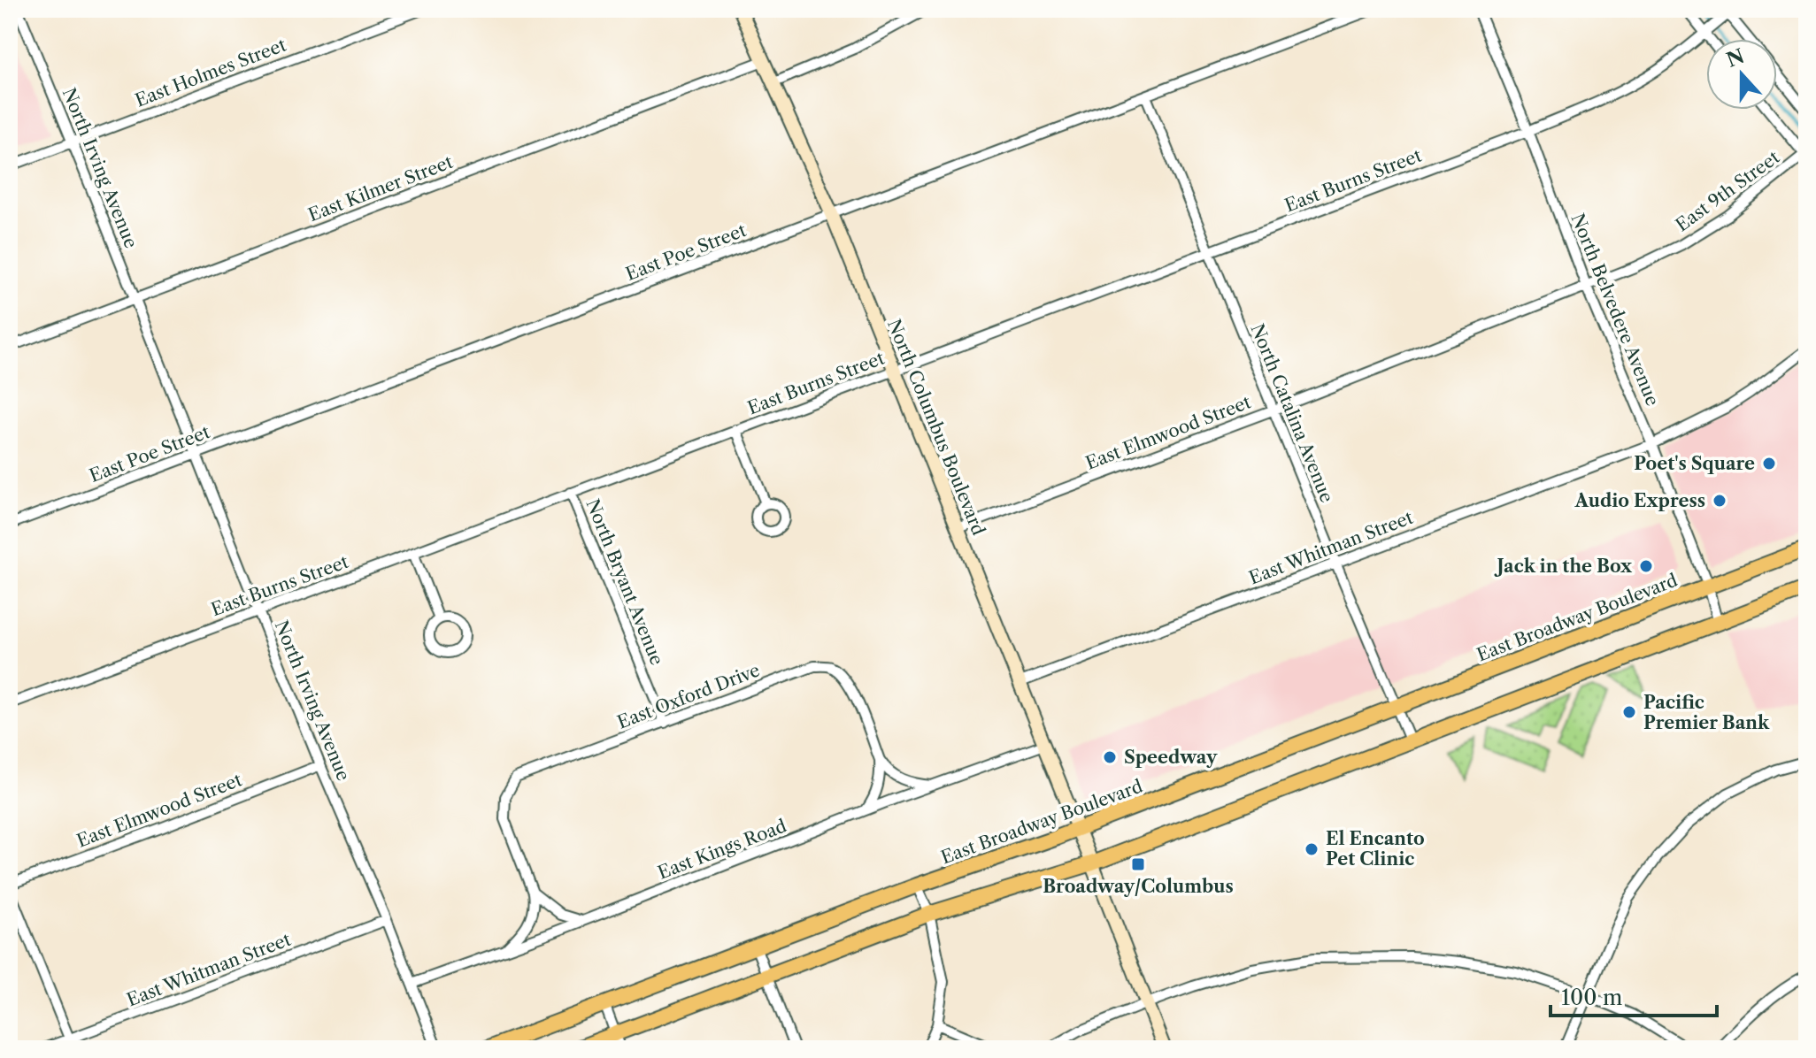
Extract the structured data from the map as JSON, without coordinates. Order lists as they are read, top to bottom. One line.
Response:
{"streets":{"main road":["East Broadway Boulevard"],"street":["East Holmes Street","North Irving Avenue","East Burns Street","East Kilmer Street","East 9th Street","East Poe Street","North Belvedere Avenue","North Catalina Avenue","North Columbus Boulevard","East Elmwood Street","East Whitman Street","North Bryant Avenue","East Oxford Drive","East Kings Road"]},"crossings":[["East Holmes Street","North Irving Avenue"],["North Irving Avenue","East Burns Street"],["North Irving Avenue","East Kilmer Street"],["North Irving Avenue","East Poe Street"],["North Irving Avenue","East Elmwood Street"],["North Irving Avenue","East Whitman Street"],["North Irving Avenue","East Kings Road"],["East Burns Street","North Belvedere Avenue"],["East Burns Street","North Catalina Avenue"],["East Burns Street","North Columbus Boulevard"],["East Burns Street","North Bryant Avenue"],["East Kilmer Street","North Columbus Boulevard"],["East 9th Street","North Belvedere Avenue"],["East 9th Street","East Elmwood Street"],["East Poe Street","North Catalina Avenue"],["East Poe Street","North Columbus Boulevard"],["North Belvedere Avenue","East Elmwood Street"],["North Belvedere Avenue","East Whitman Street"],["North Belvedere Avenue","East Broadway Boulevard"],["North Catalina Avenue","East Elmwood Street"],["North Catalina Avenue","East Whitman Street"],["North Catalina Avenue","East Broadway Boulevard"],["North Columbus Boulevard","East Elmwood Street"],["North Columbus Boulevard","East Whitman Street"],["North Columbus Boulevard","East Broadway Boulevard"],["North Columbus Boulevard","East Kings Road"],["North Bryant Avenue","East Oxford Drive"]],"places":{"other":["Poet's Square","Audio Express","Jack in the Box","Pacific Premier Bank","Speedway","El Encanto Pet Clinic"],"transit":["Broadway/Columbus"]},"scale_bar":"100 m","north":"top"}
